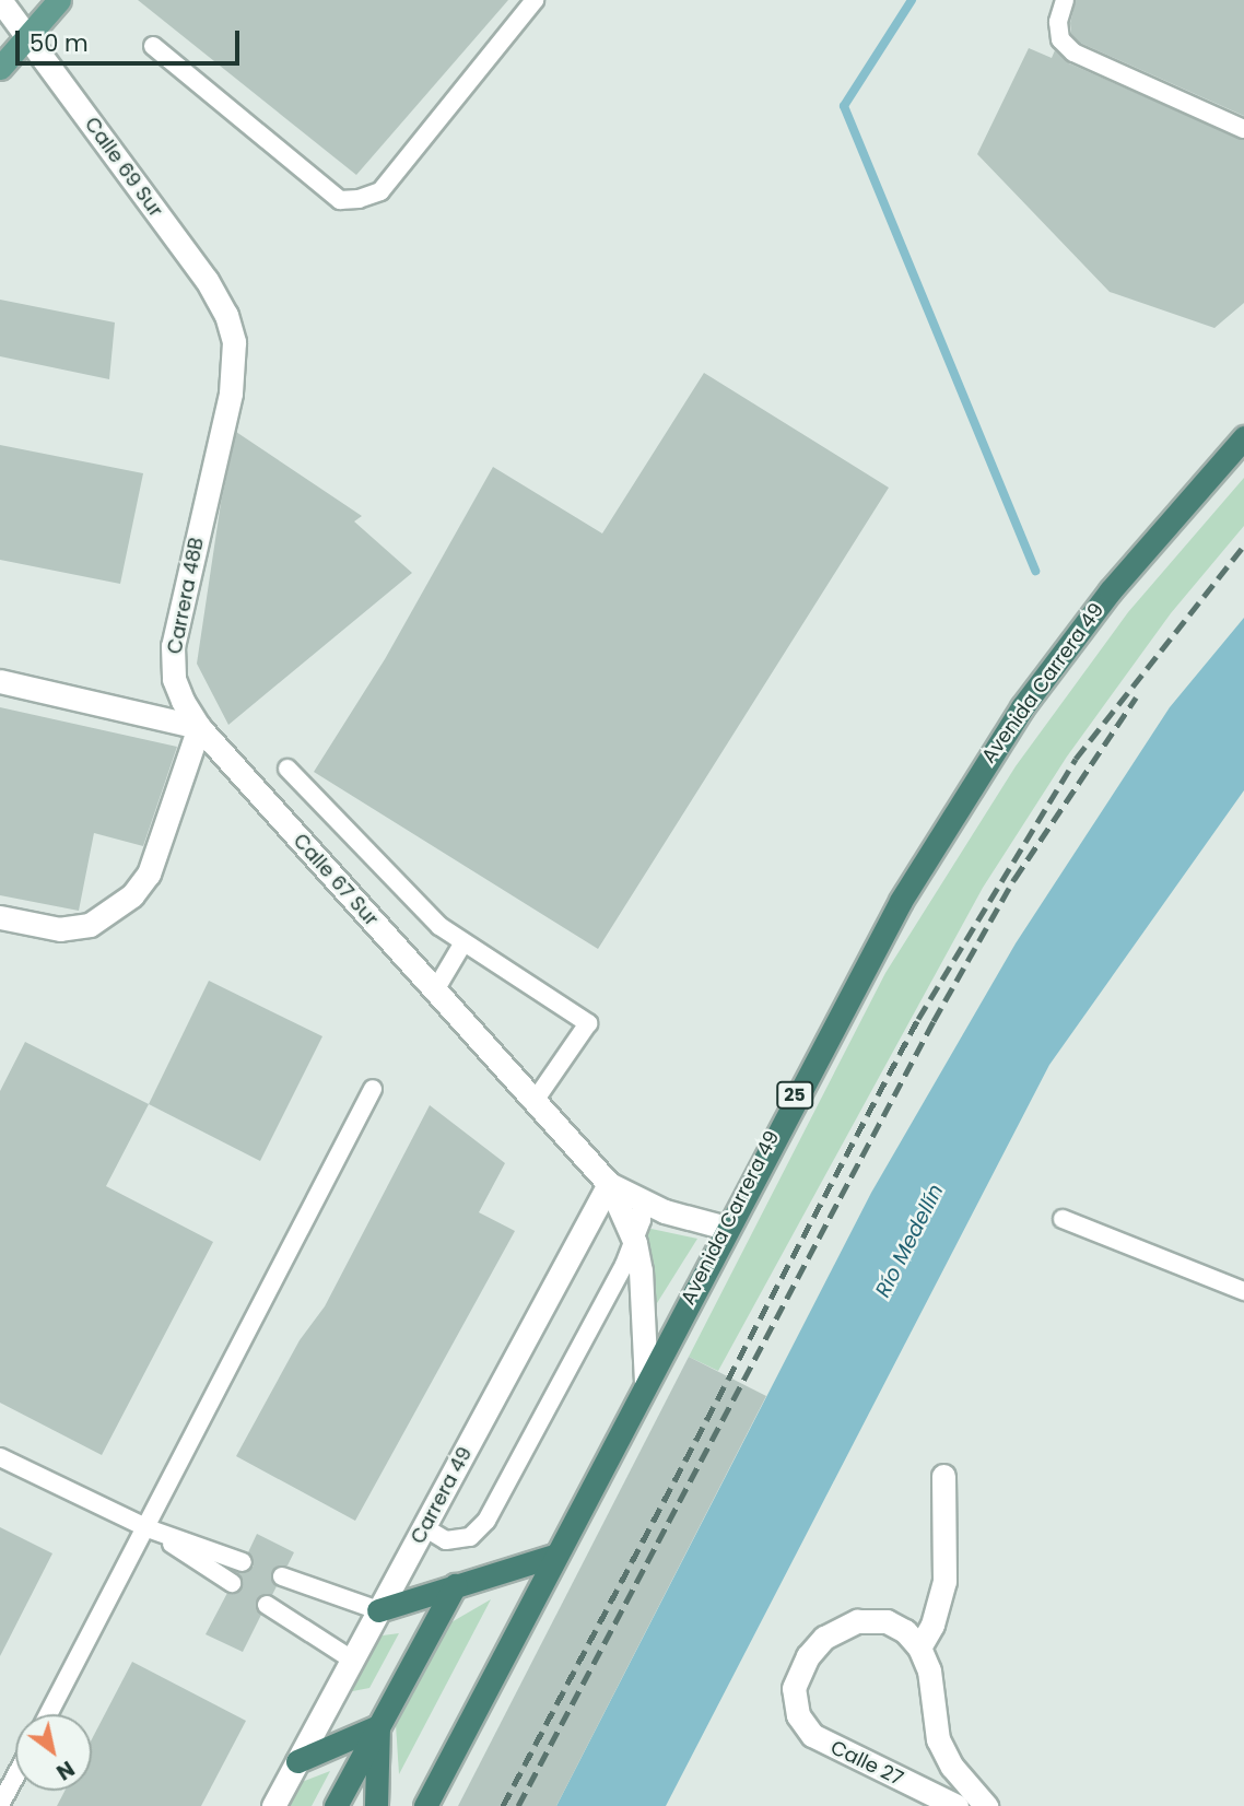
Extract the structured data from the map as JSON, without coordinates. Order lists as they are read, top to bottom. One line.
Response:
{"streets":{"highway":["Avenida Carrera 49","25"],"street":["Calle 69 Sur","Carrera 48B","Calle 67 Sur","Carrera 49","Calle 27"]},"crossings":[["Calle 69 Sur","Carrera 48B"],["Carrera 48B","Calle 67 Sur"],["Avenida Carrera 49","Calle 67 Sur"],["Calle 67 Sur","Carrera 49"]],"water":["Río Medellín"],"scale_bar":"50 m","north":"bottom right"}
